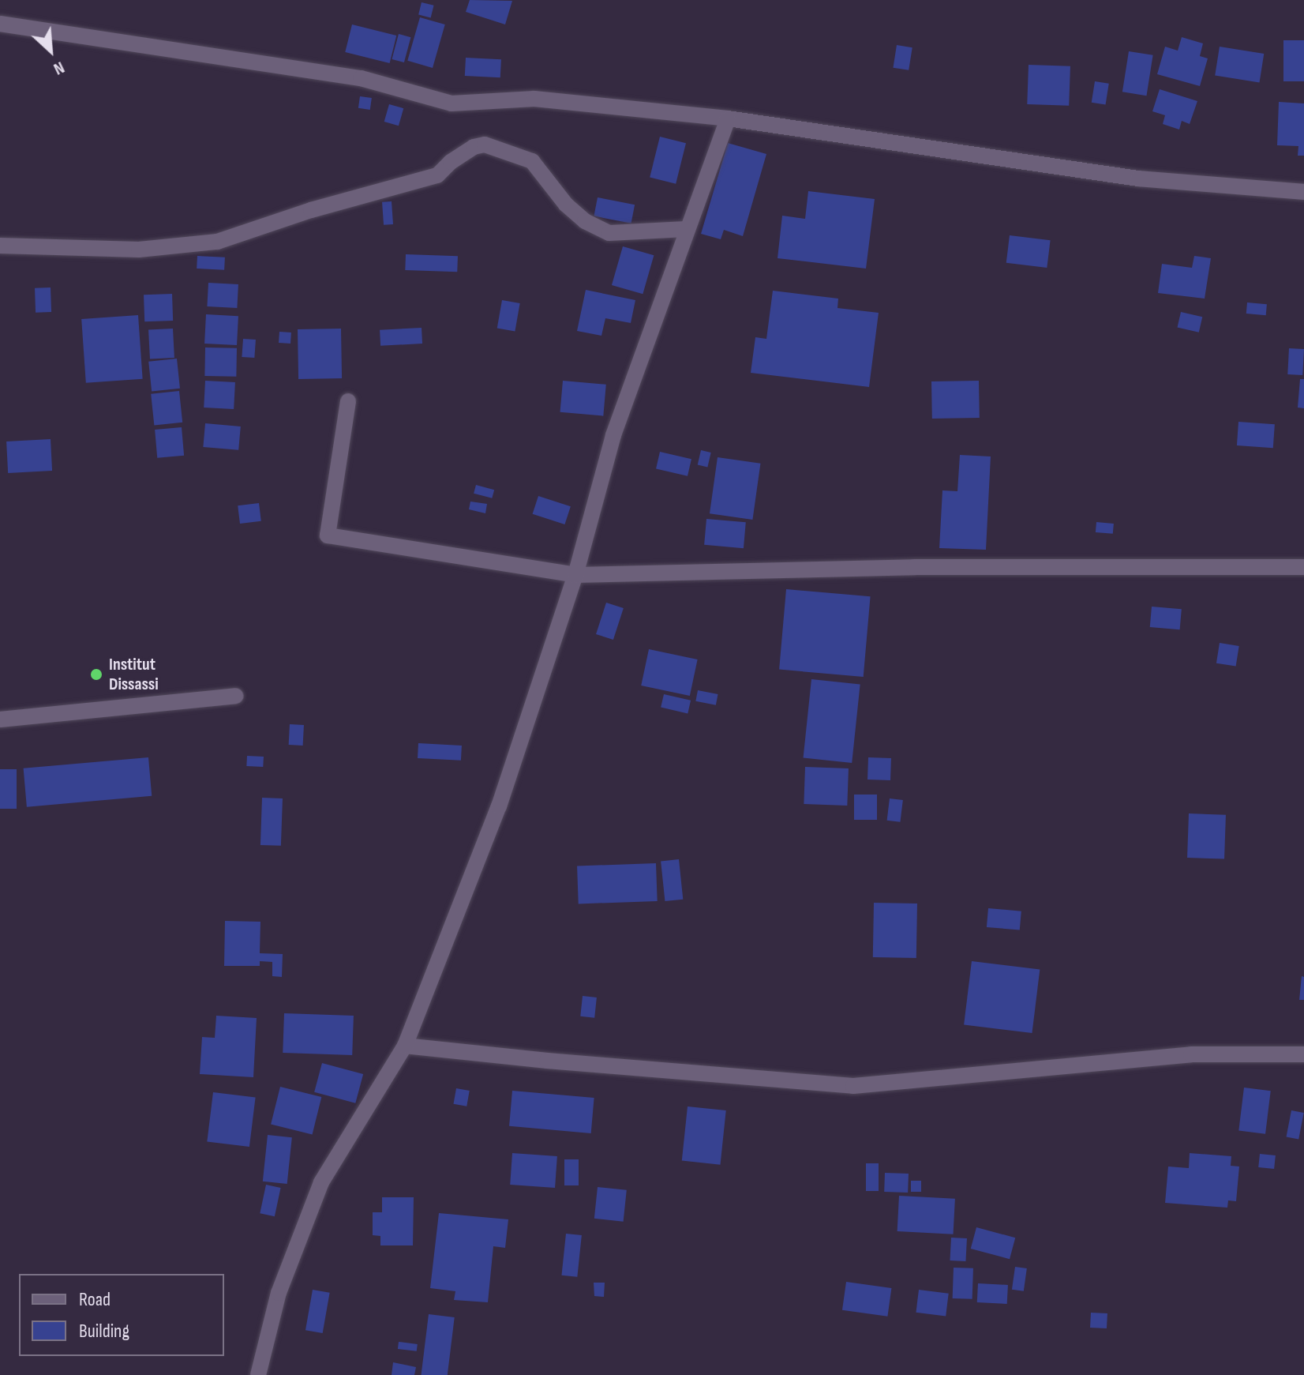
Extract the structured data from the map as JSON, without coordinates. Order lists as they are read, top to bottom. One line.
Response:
{"places":["Institut Dissassi"],"legend":["Road","Building"],"north":"bottom right"}
